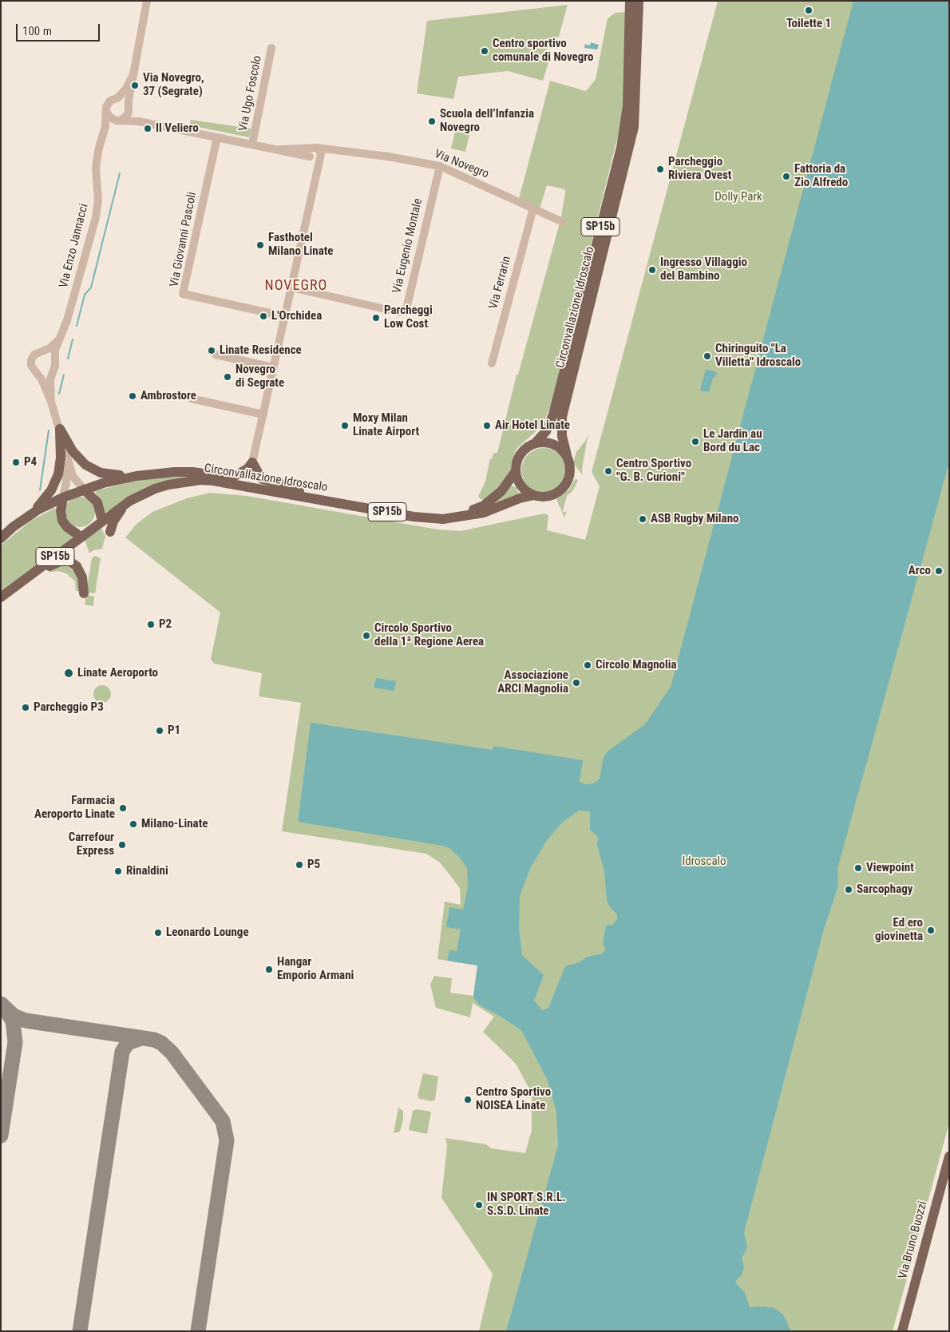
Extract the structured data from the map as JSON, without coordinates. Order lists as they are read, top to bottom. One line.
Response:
{"streets":{"main road":["SP15b","Circonvallazione Idroscalo","Via Bruno Buozzi"],"street":["Via Ugo Foscolo","Via Novegro","Via Giovanni Pascoli","Via Enzo Jannacci","Via Eugenio Montale","Via Ferrarin"]},"crossings":[["Via Ugo Foscolo","Via Novegro"],["Via Novegro","Via Giovanni Pascoli"],["Via Novegro","Via Enzo Jannacci"],["Via Novegro","Via Eugenio Montale"],["Via Novegro","Via Ferrarin"],["SP15b","Via Enzo Jannacci"],["SP15b","Circonvallazione Idroscalo"],["Via Enzo Jannacci","Circonvallazione Idroscalo"]],"districts":["NOVEGRO"],"parks":["Dolly Park","Idroscalo"],"places":["Toilette 1","Centro sportivo comunale di Novegro","Via Novegro, 37 (Segrate)","Scuola dell’Infanzia Novegro","Il Veliero","Parcheggio Riviera Ovest","Fattoria da Zio Alfredo","Fasthotel Milano Linate","Ingresso Villaggio del Bambino","L'Orchidea","Parcheggi Low Cost","Linate Residence","Chiringuito \"La Villetta\" Idroscalo","Novegro di Segrate","Ambrostore","Moxy Milan Linate Airport","Air Hotel Linate","Le Jardin au Bord du Lac","P4","Centro Sportivo \"G. B. Curioni\"","ASB Rugby Milano","Arco","P2","Circolo Sportivo della 1ª Regione Aerea","Circolo Magnolia","Linate Aeroporto","Associazione ARCI Magnolia","Parcheggio P3","P1","Farmacia Aeroporto Linate","Milano-Linate","Carrefour Express","P5","Viewpoint","Rinaldini","Sarcophagy","Ed ero giovinetta","Leonardo Lounge","Hangar Emporio Armani","Centro Sportivo NOISEA Linate","IN SPORT S.R.L. S.S.D. Linate"],"scale_bar":"100 m"}
